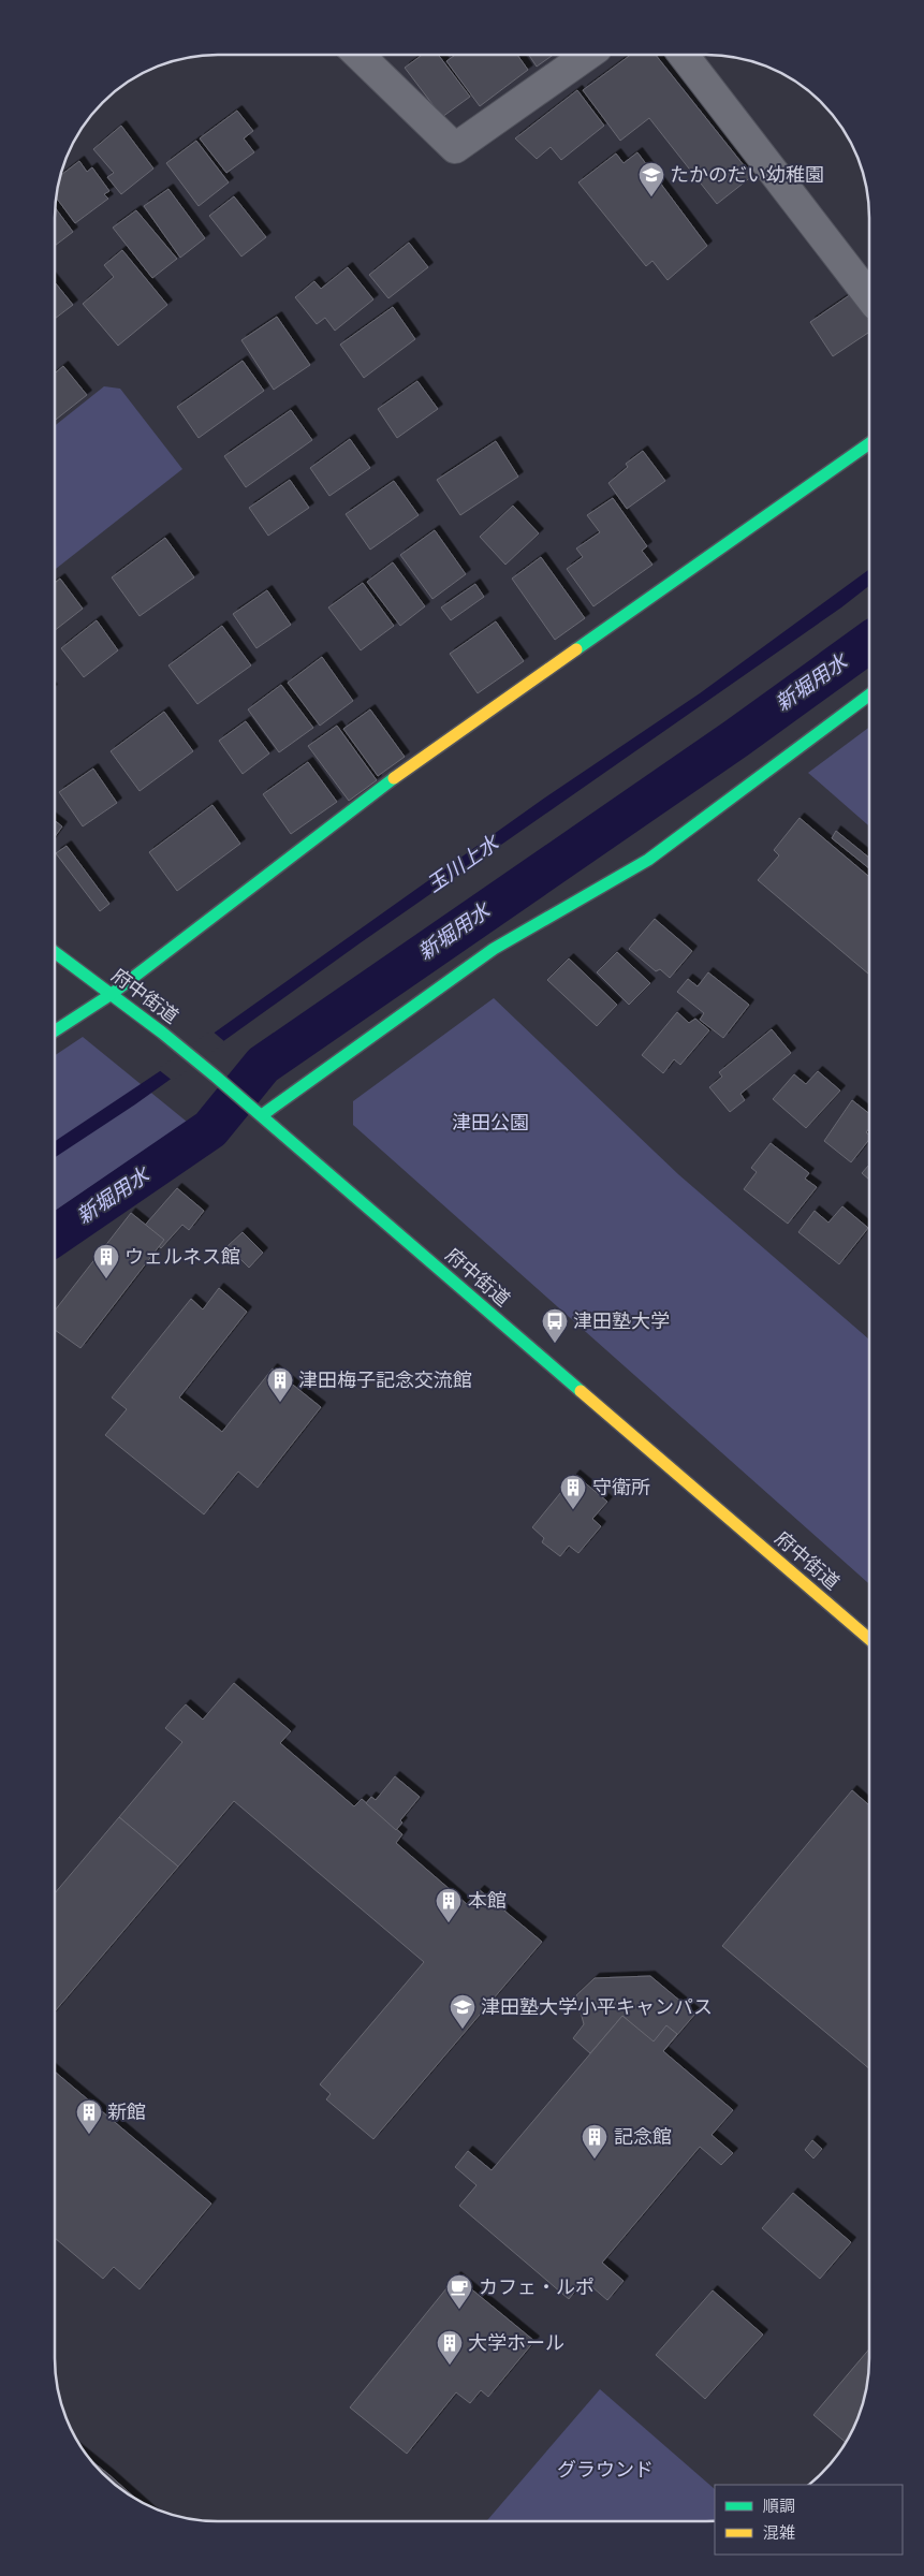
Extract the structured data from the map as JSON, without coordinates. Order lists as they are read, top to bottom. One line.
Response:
{"streets":{"street":["府中街道"]},"water":["新堀用水","玉川上水"],"parks":["津田公園","グラウンド"],"places":{"school or university":["たかのだい幼稚園","津田塾大学小平キャンパス"],"building":["ウェルネス館","津田梅子記念交流館","守衛所","本館","新館","記念館","大学ホール"],"bus stop":["津田塾大学"],"cafe":["カフェ・ルポ"]},"legend":["順調","混雑"]}
